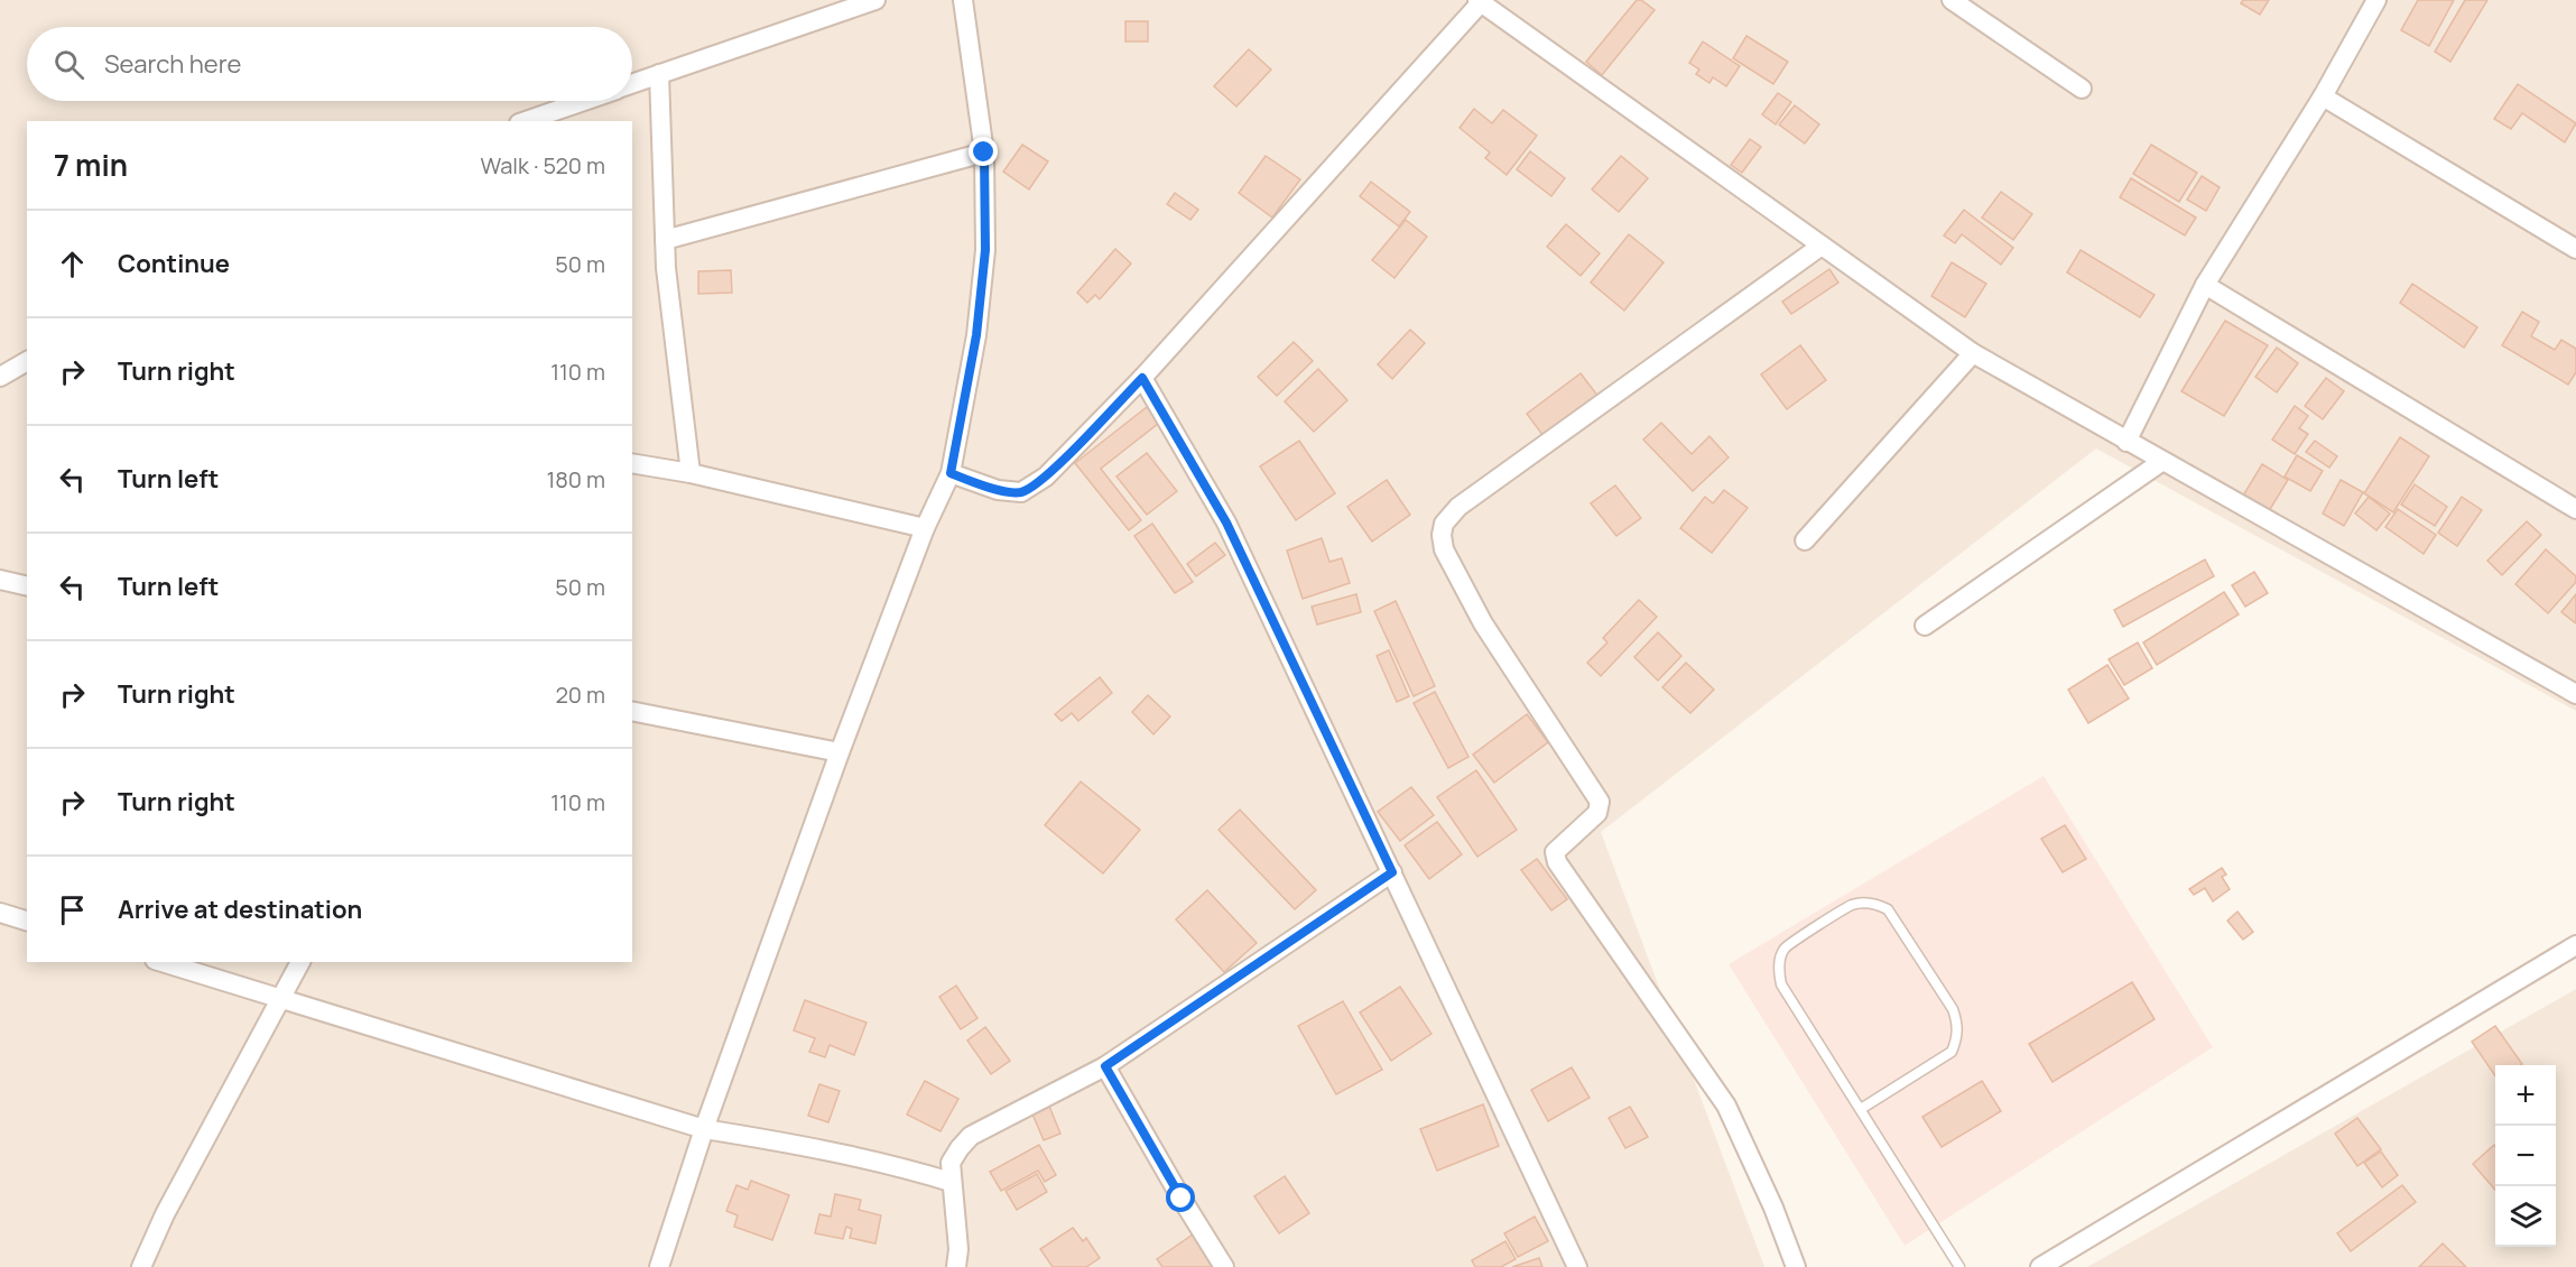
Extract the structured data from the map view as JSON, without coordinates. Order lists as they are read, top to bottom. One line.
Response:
{"page":{"search":"Search here","heading":["7 min","Walk · 520 m"],"list":[["Continue","50 m"],["Turn right","110 m"],["Turn left","180 m"],["Turn left","50 m"],["Turn right","20 m"],["Turn right","110 m"],"Arrive at destination"],"map_buttons":["+","−"]}}
